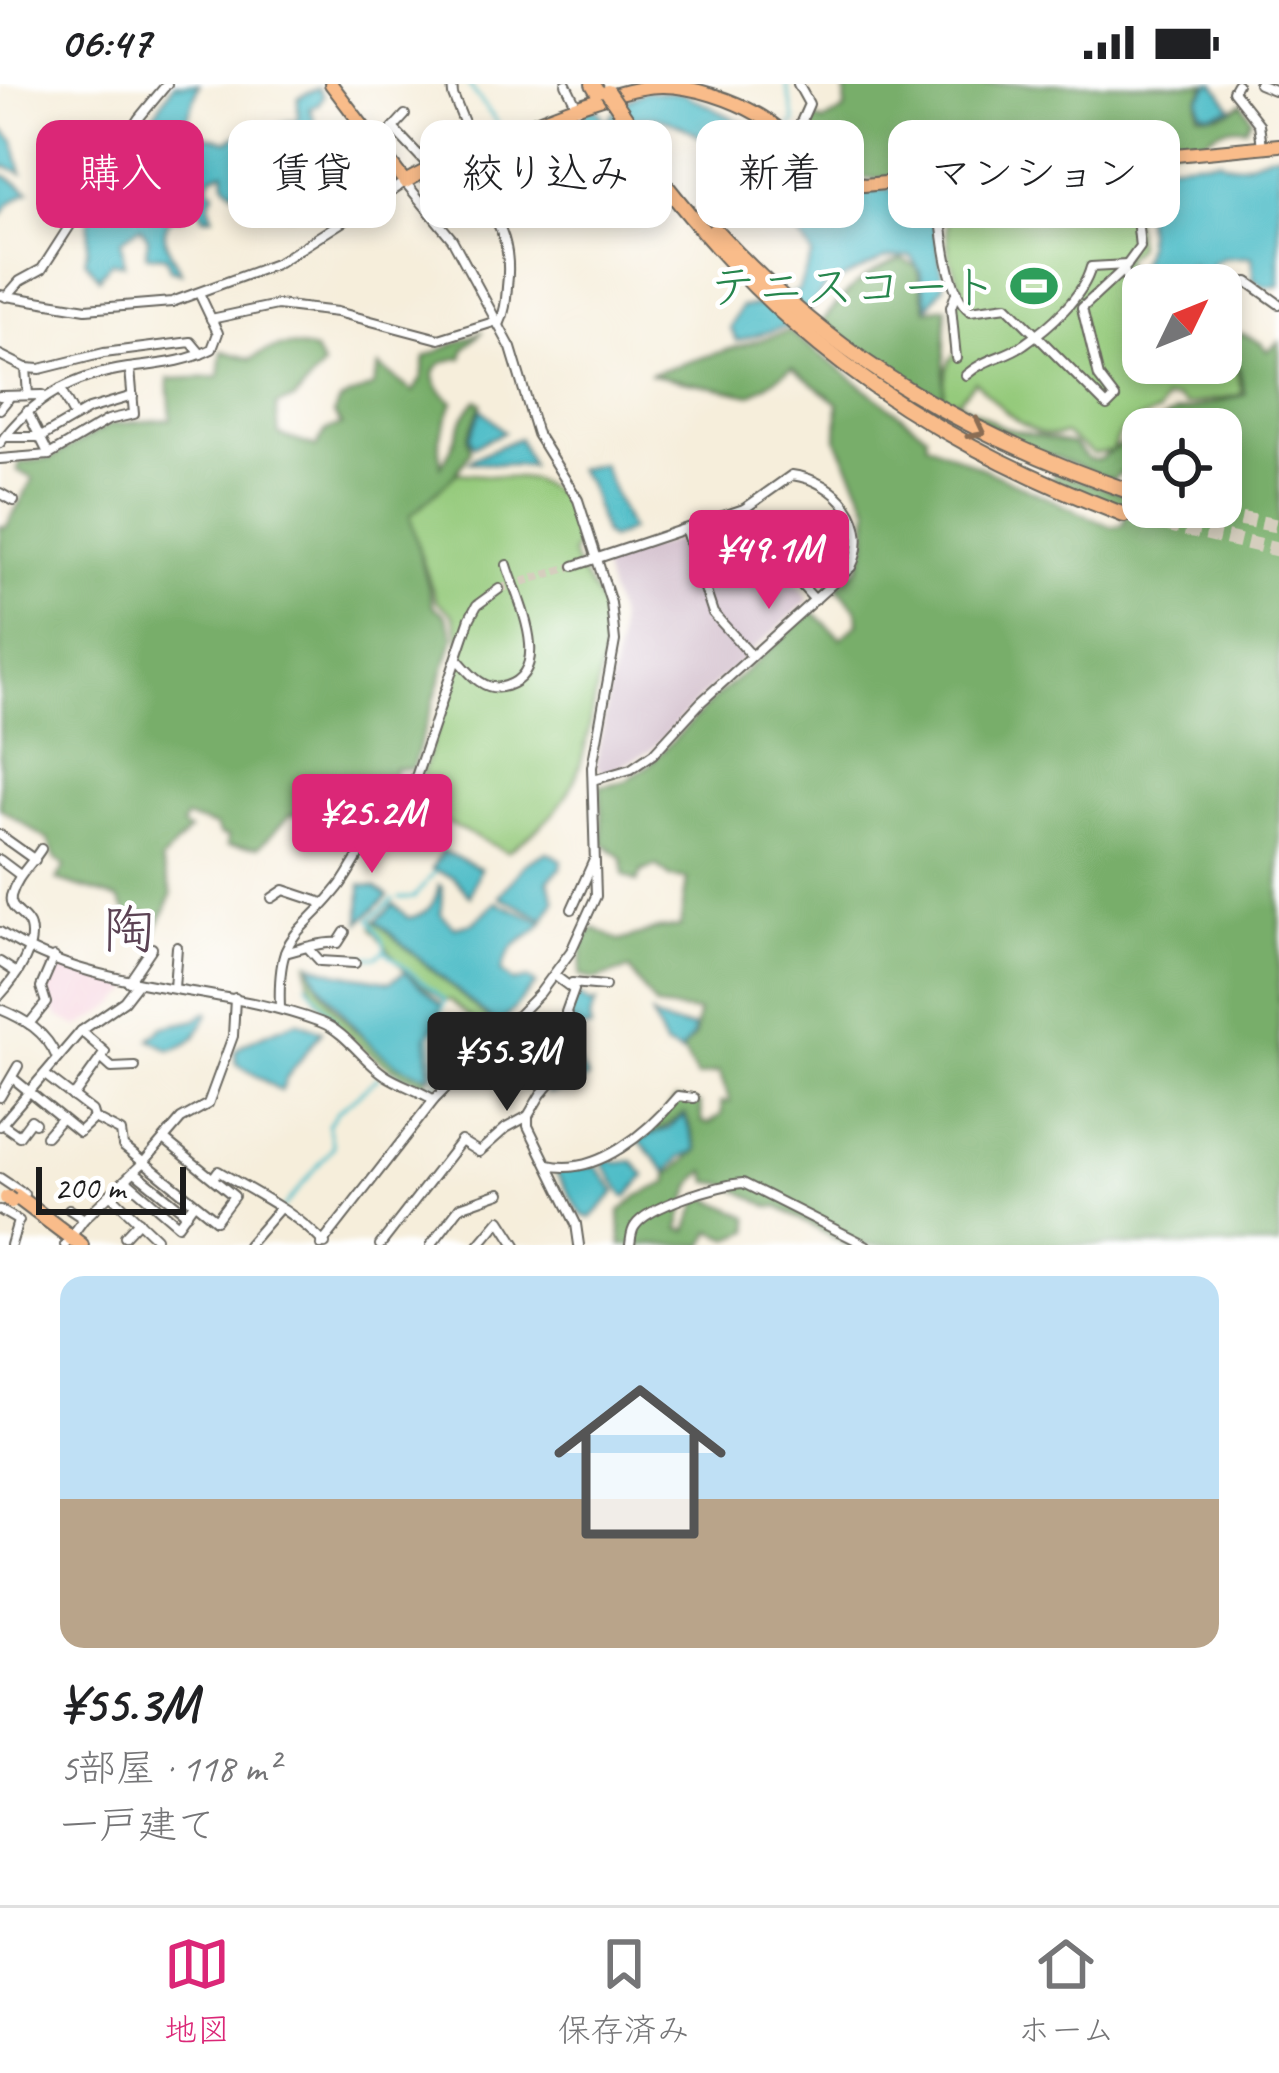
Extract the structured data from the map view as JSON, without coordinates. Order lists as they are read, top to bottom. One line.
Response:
{"districts":["陶"],"places":{"sports":["テニスコート"]},"scale_bar":"200 m","north":"top right","page":{"status":"06:47","chip":["購入","賃貸","絞り込み","新着","マンション"],"price":["¥49.1M","¥25.2M","¥55.3M"],"scale":"200 m","list":[{"name":"¥55.3M","note":"5部屋 · 118 m² · 一戸建て"}],"tabs":["地図","保存済み","ホーム"]}}
